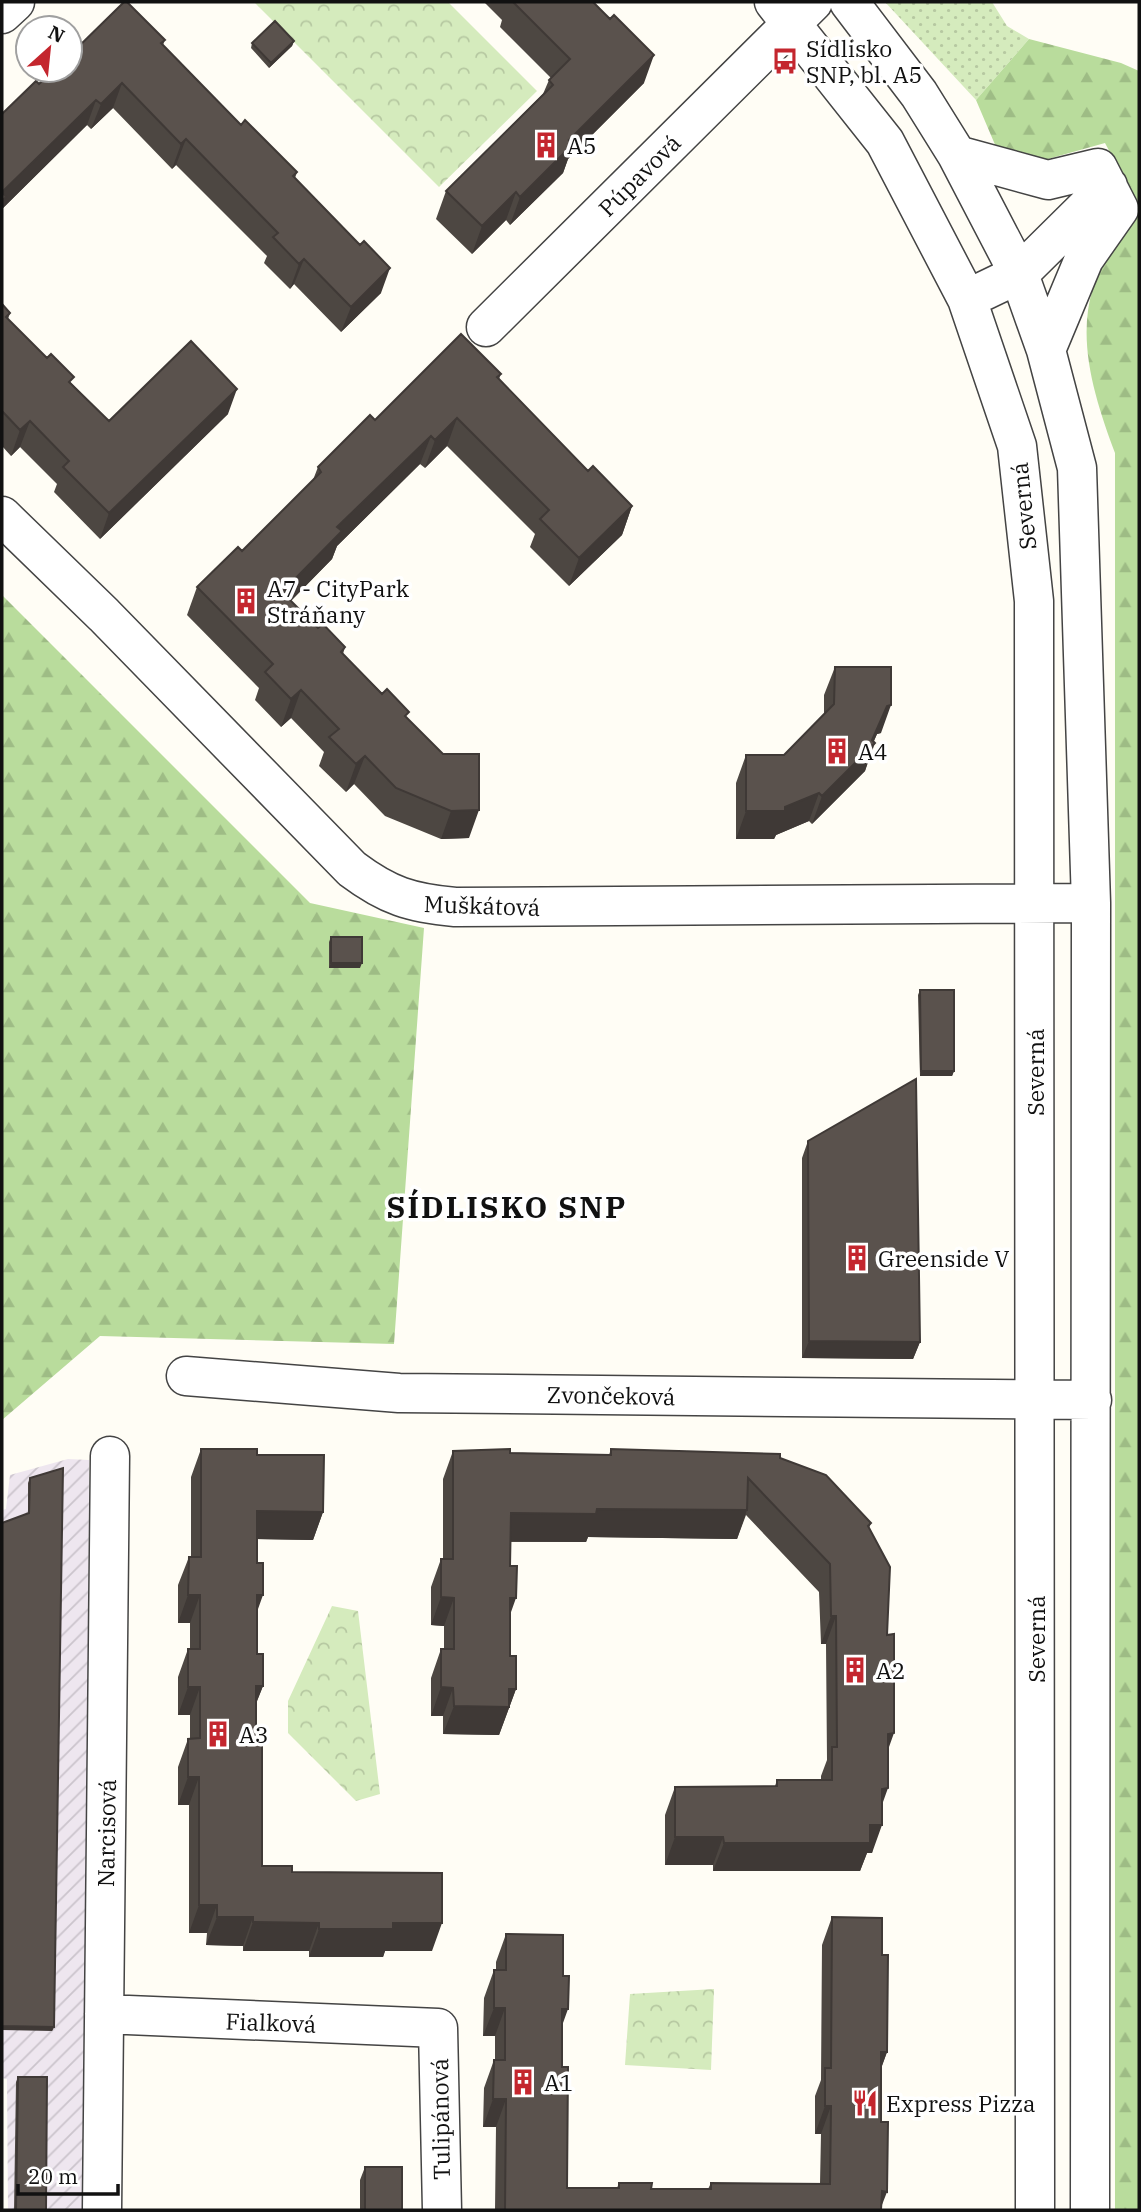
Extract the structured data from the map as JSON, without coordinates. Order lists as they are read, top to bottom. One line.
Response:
{"streets":{"street":["Púpavová","Severná","Muškátová","Zvončeková","Narcisová","Fialková","Tulipánová"]},"crossings":[["Púpavová","Severná"],["Severná","Muškátová"],["Severná","Zvončeková"],["Narcisová","Fialková"],["Fialková","Tulipánová"]],"districts":["SÍDLISKO SNP"],"places":{"bus stop":["Sídlisko SNP, bl. A5"],"building":["A5","A7 - CityPark Stráňany","A4","Greenside V","A2","A3","A1"],"restaurant":["Express Pizza"]},"scale_bar":"20 m","north":"top right"}
